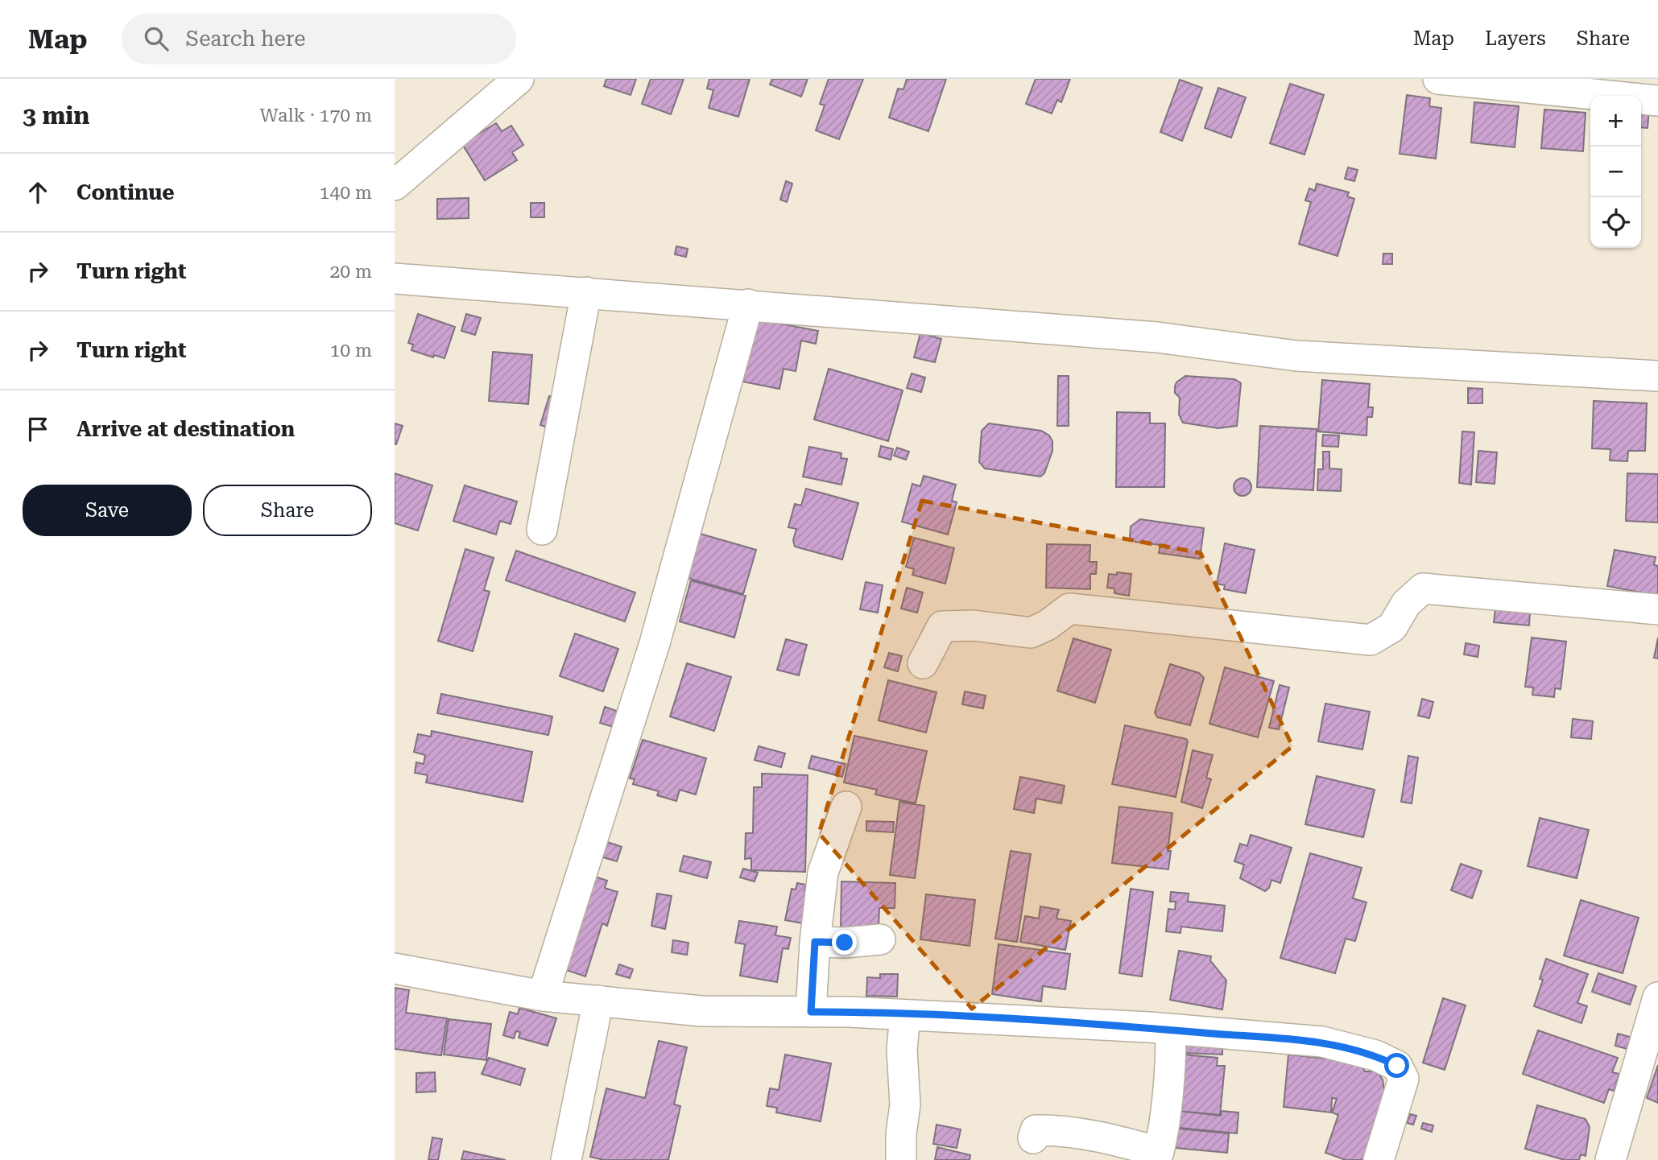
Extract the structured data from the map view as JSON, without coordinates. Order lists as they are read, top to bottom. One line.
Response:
{"page":{"header":"Map","search":"Search here","nav":["Map","Layers","Share"],"heading":["3 min","Walk · 170 m"],"map_buttons":["+","−"],"list":[["Continue","140 m"],["Turn right","20 m"],["Turn right","10 m"],"Arrive at destination"],"buttons":["Save","Share"]}}
